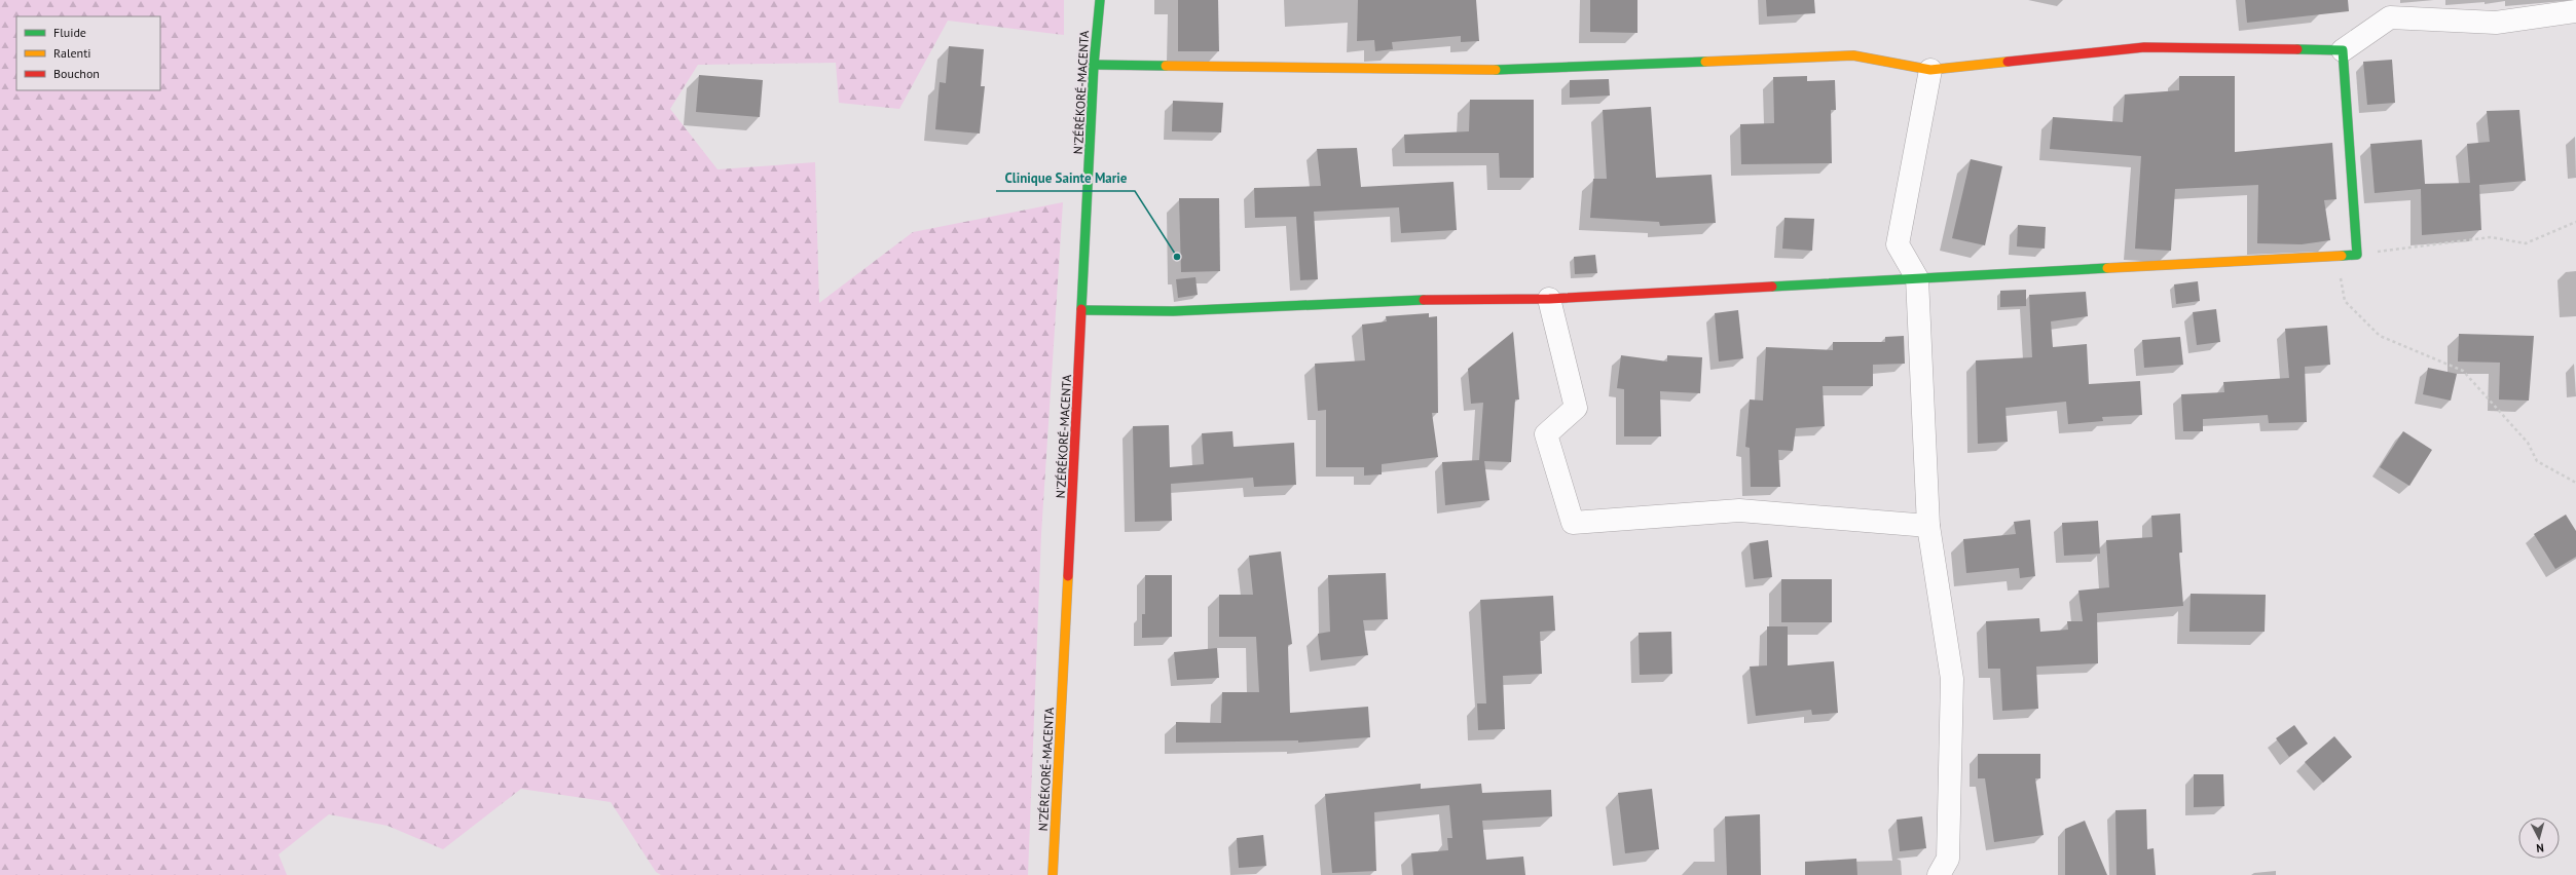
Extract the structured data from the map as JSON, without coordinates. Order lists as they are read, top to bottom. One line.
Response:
{"streets":{"main road":["N'ZÉRÉKORÉ-MACENTA"]},"places":["Clinique Sainte Marie"],"legend":["Fluide","Ralenti","Bouchon"],"north":"bottom"}
